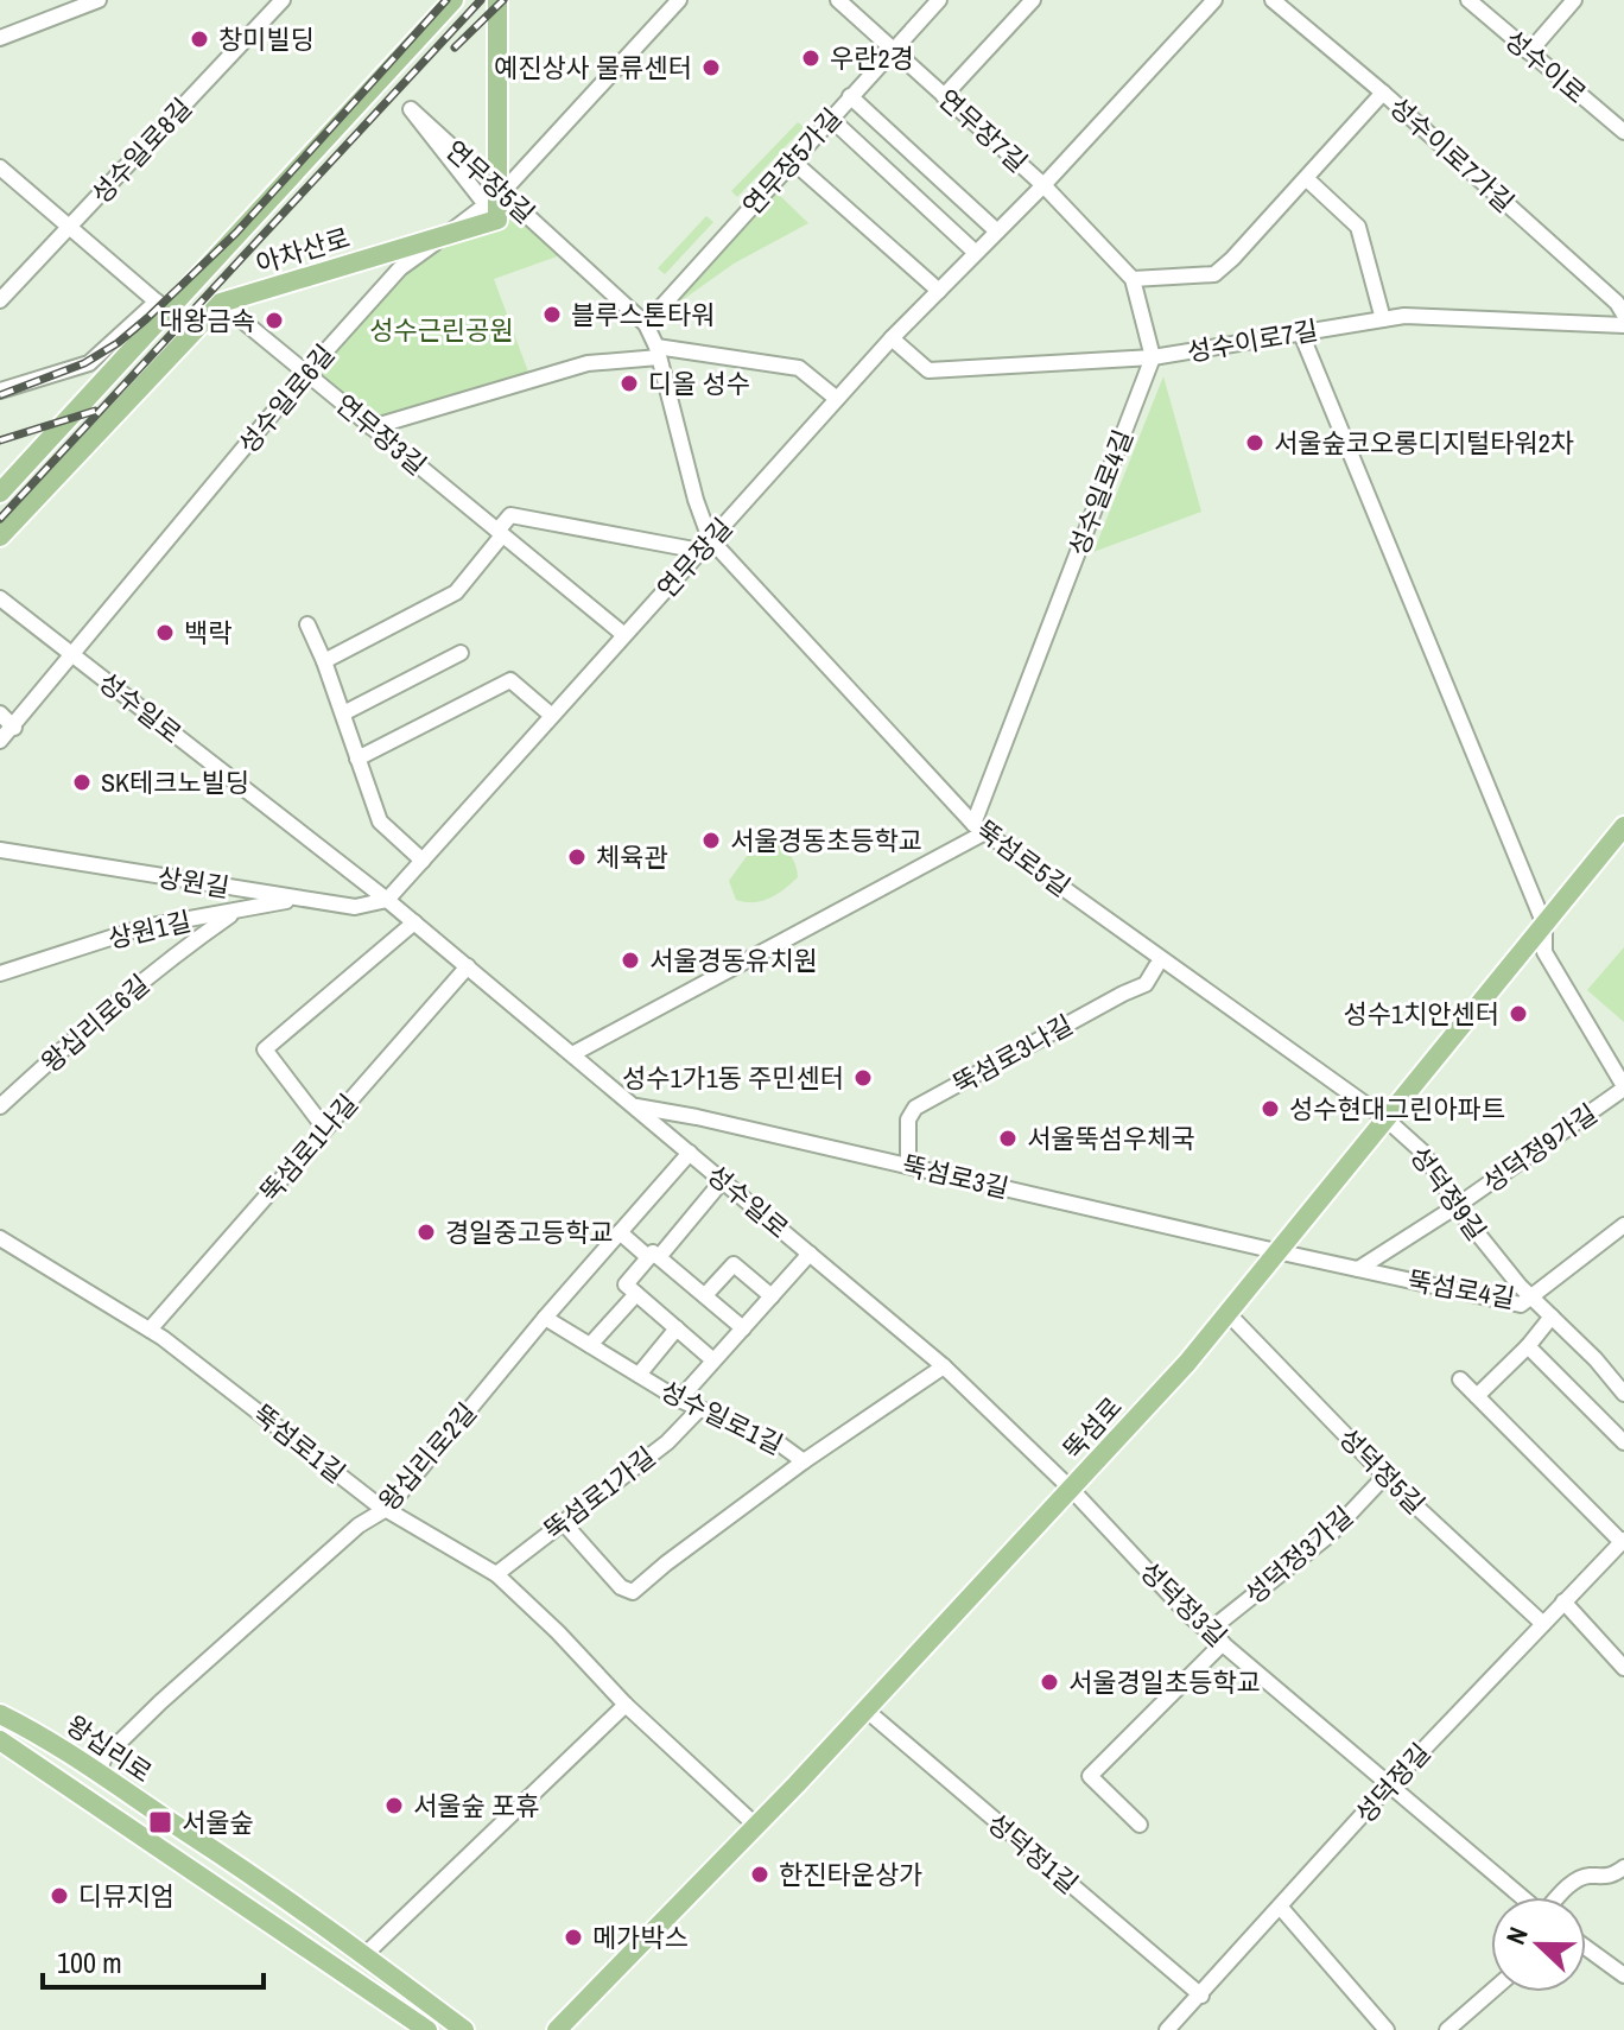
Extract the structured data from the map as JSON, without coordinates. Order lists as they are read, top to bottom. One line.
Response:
{"streets":{"main road":["아차산로","뚝섬로","왕십리로"],"street":["성수이로","연무장7길","성수일로8길","성수이로7가길","연무장5가길","연무장5길","성수이로7길","성수일로6길","연무장3길","성수일로4길","연무장길","성수일로","뚝섬로5길","상원길","상원1길","왕십리로6길","뚝섬로3나길","뚝섬로1나길","성덕정9가길","뚝섬로3길","성덕정9길","뚝섬로4길","성수일로1길","뚝섬로1길","왕십리로2길","성덕정5길","뚝섬로1가길","성덕정3가길","성덕정3길","성덕정길","성덕정1길"]},"crossings":[["연무장7길","연무장5가길"],["연무장7길","연무장길"],["연무장5가길","연무장5길"],["연무장5길","아차산로"],["연무장5길","성수일로6길"],["연무장5길","연무장길"],["연무장5길","뚝섬로5길"],["아차산로","연무장3길"],["성수이로7길","성수일로4길"],["성수이로7길","연무장길"],["성수이로7길","성덕정9가길"],["성수일로6길","연무장3길"],["성수일로6길","성수일로"],["연무장3길","연무장길"],["성수일로4길","뚝섬로5길"],["연무장길","성수일로"],["연무장길","뚝섬로5길"],["연무장길","상원길"],["성수일로","상원길"],["성수일로","뚝섬로1나길"],["성수일로","뚝섬로3길"],["성수일로","성수일로1길"],["성수일로","뚝섬로"],["성수일로","왕십리로2길"],["성수일로","성덕정3길"],["뚝섬로5길","성덕정9길"],["뚝섬로5길","뚝섬로"],["상원길","상원1길"],["상원1길","왕십리로6길"],["뚝섬로3나길","뚝섬로3길"],["뚝섬로1나길","뚝섬로1길"],["성덕정9가길","성덕정9길"],["성덕정9가길","뚝섬로4길"],["성덕정9가길","뚝섬로"],["뚝섬로3길","뚝섬로4길"],["뚝섬로3길","뚝섬로"],["성덕정9길","뚝섬로4길"],["성덕정9길","뚝섬로"],["뚝섬로4길","뚝섬로"],["성수일로1길","왕십리로2길"],["성수일로1길","뚝섬로1가길"],["뚝섬로","뚝섬로1길"],["뚝섬로","성덕정5길"],["뚝섬로","성덕정3길"],["뚝섬로","성덕정1길"],["뚝섬로1길","왕십리로2길"],["뚝섬로1길","뚝섬로1가길"],["왕십리로2길","왕십리로"],["성덕정5길","성덕정3가길"],["성덕정5길","성덕정길"],["성덕정3가길","성덕정3길"],["성덕정3길","성덕정길"],["성덕정길","성덕정1길"]],"parks":["성수근린공원"],"places":{"other":["창미빌딩","우란2경","예진상사 물류센터","블루스톤타워","대왕금속","디올 성수","서울숲코오롱디지털타워2차","백락","SK테크노빌딩","서울경동초등학교","체육관","서울경동유치원","성수1치안센터","성수1가1동 주민센터","성수현대그린아파트","서울뚝섬우체국","경일중고등학교","서울경일초등학교","서울숲 포휴","한진타운상가","디뮤지엄","메가박스"],"transit":["서울숲"]},"scale_bar":"100 m","north":"left"}
